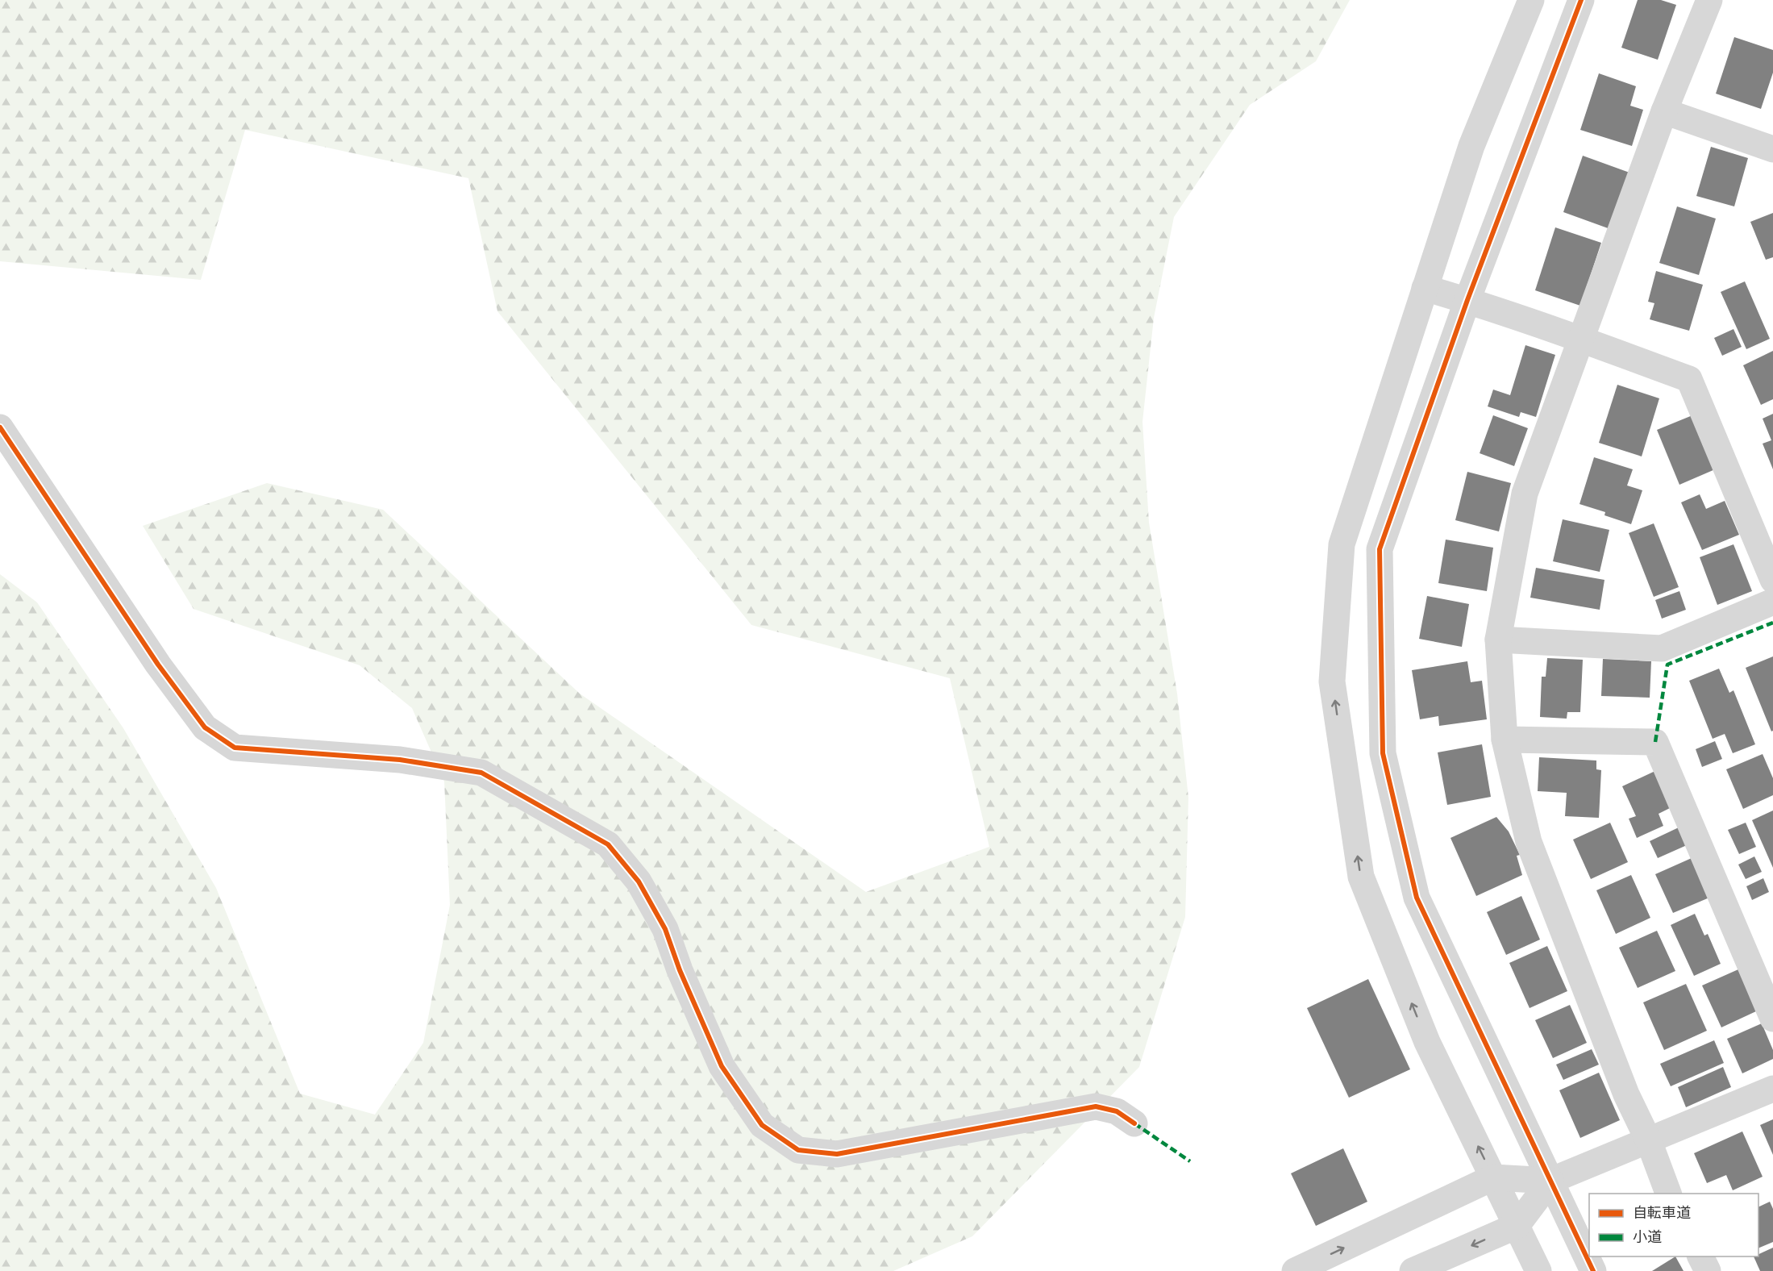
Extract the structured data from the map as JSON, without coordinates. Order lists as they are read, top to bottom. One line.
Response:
{"legend":["自転車道","小道"]}
